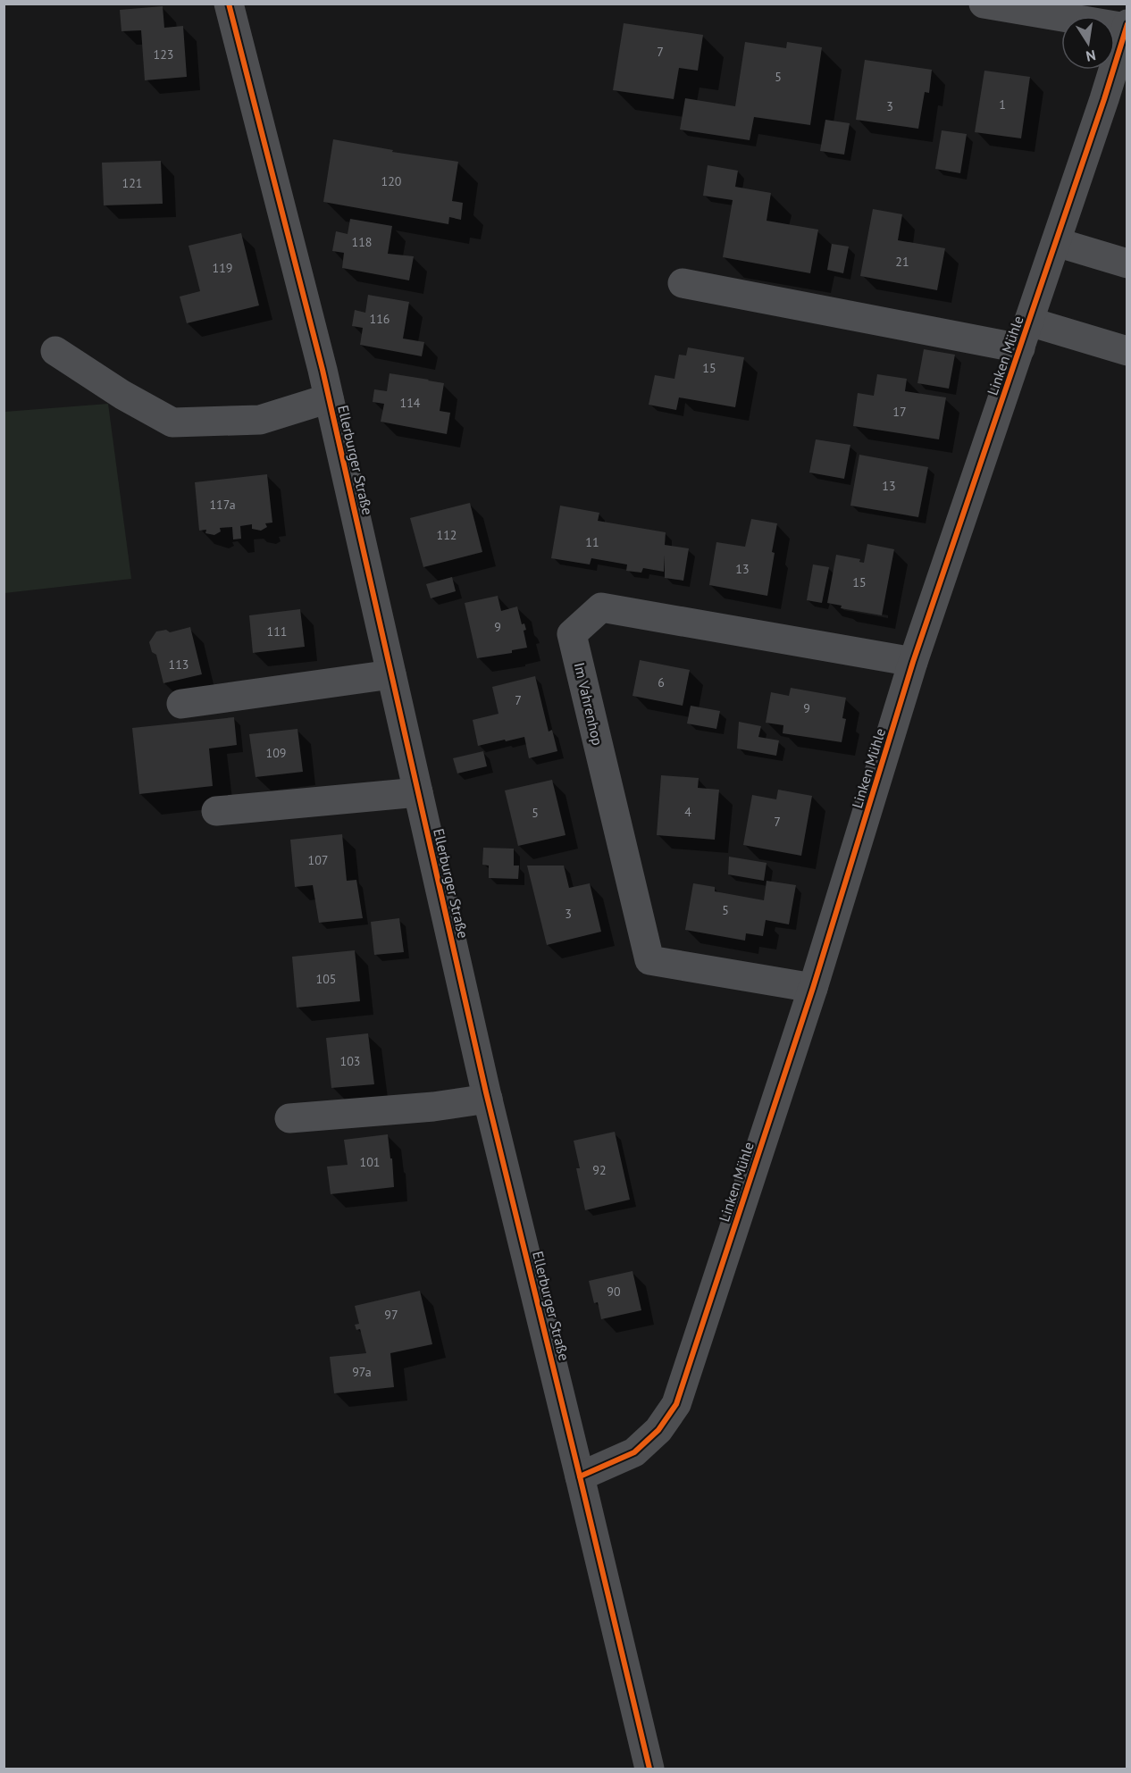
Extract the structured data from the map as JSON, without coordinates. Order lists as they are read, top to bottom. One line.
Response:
{"streets":{"street":["Linken Mühle","Ellerburger Straße","Im Vahrenhop"]},"crossings":[["Linken Mühle","Ellerburger Straße"],["Linken Mühle","Im Vahrenhop"]],"house_numbers":["7","123","5","1","3","120","121","118","21","119","116","15","114","17","13","117a","112","11","13","15","9","111","113","6","7","9","109","4","5","7","107","5","3","105","103","101","92","90","97","97a"],"north":"bottom"}
